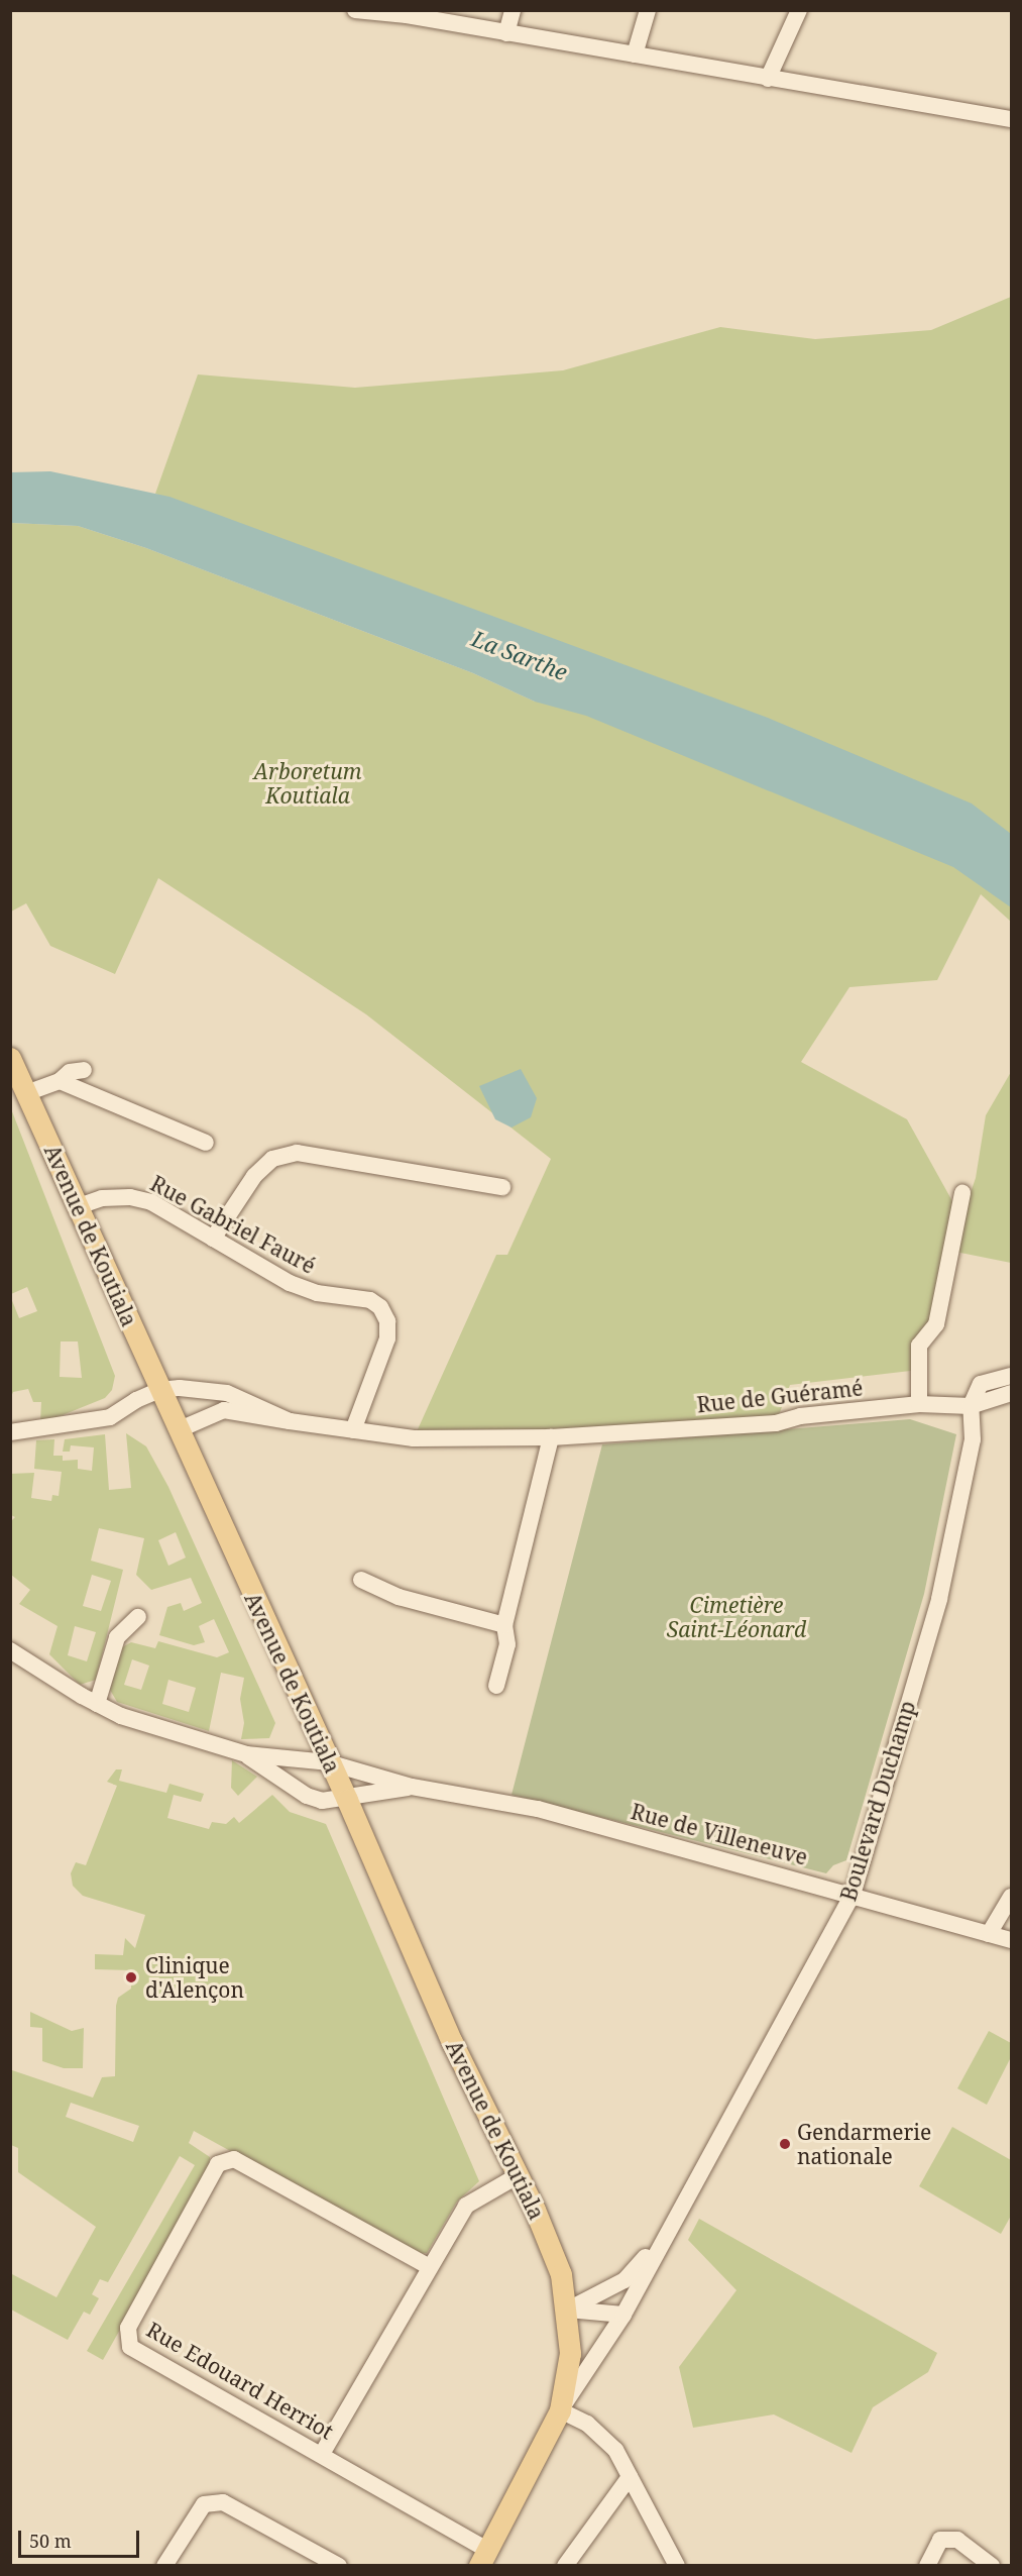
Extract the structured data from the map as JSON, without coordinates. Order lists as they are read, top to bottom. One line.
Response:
{"streets":{"main road":["Avenue de Koutiala","Boulevard Duchamp"],"street":["Rue Gabriel Fauré","Rue de Guéramé","Rue de Villeneuve","Rue Edouard Herriot"]},"crossings":[["Rue Gabriel Fauré","Avenue de Koutiala"],["Rue Gabriel Fauré","Rue de Guéramé"],["Avenue de Koutiala","Rue de Guéramé"],["Avenue de Koutiala","Boulevard Duchamp"],["Avenue de Koutiala","Rue de Villeneuve"],["Rue de Guéramé","Boulevard Duchamp"],["Boulevard Duchamp","Rue de Villeneuve"],["Boulevard Duchamp","Rue Edouard Herriot"]],"water":["La Sarthe"],"parks":["Arboretum Koutiala","Cimetière Saint-Léonard"],"places":["Clinique d'Alençon","Gendarmerie nationale"],"scale_bar":"50 m"}
